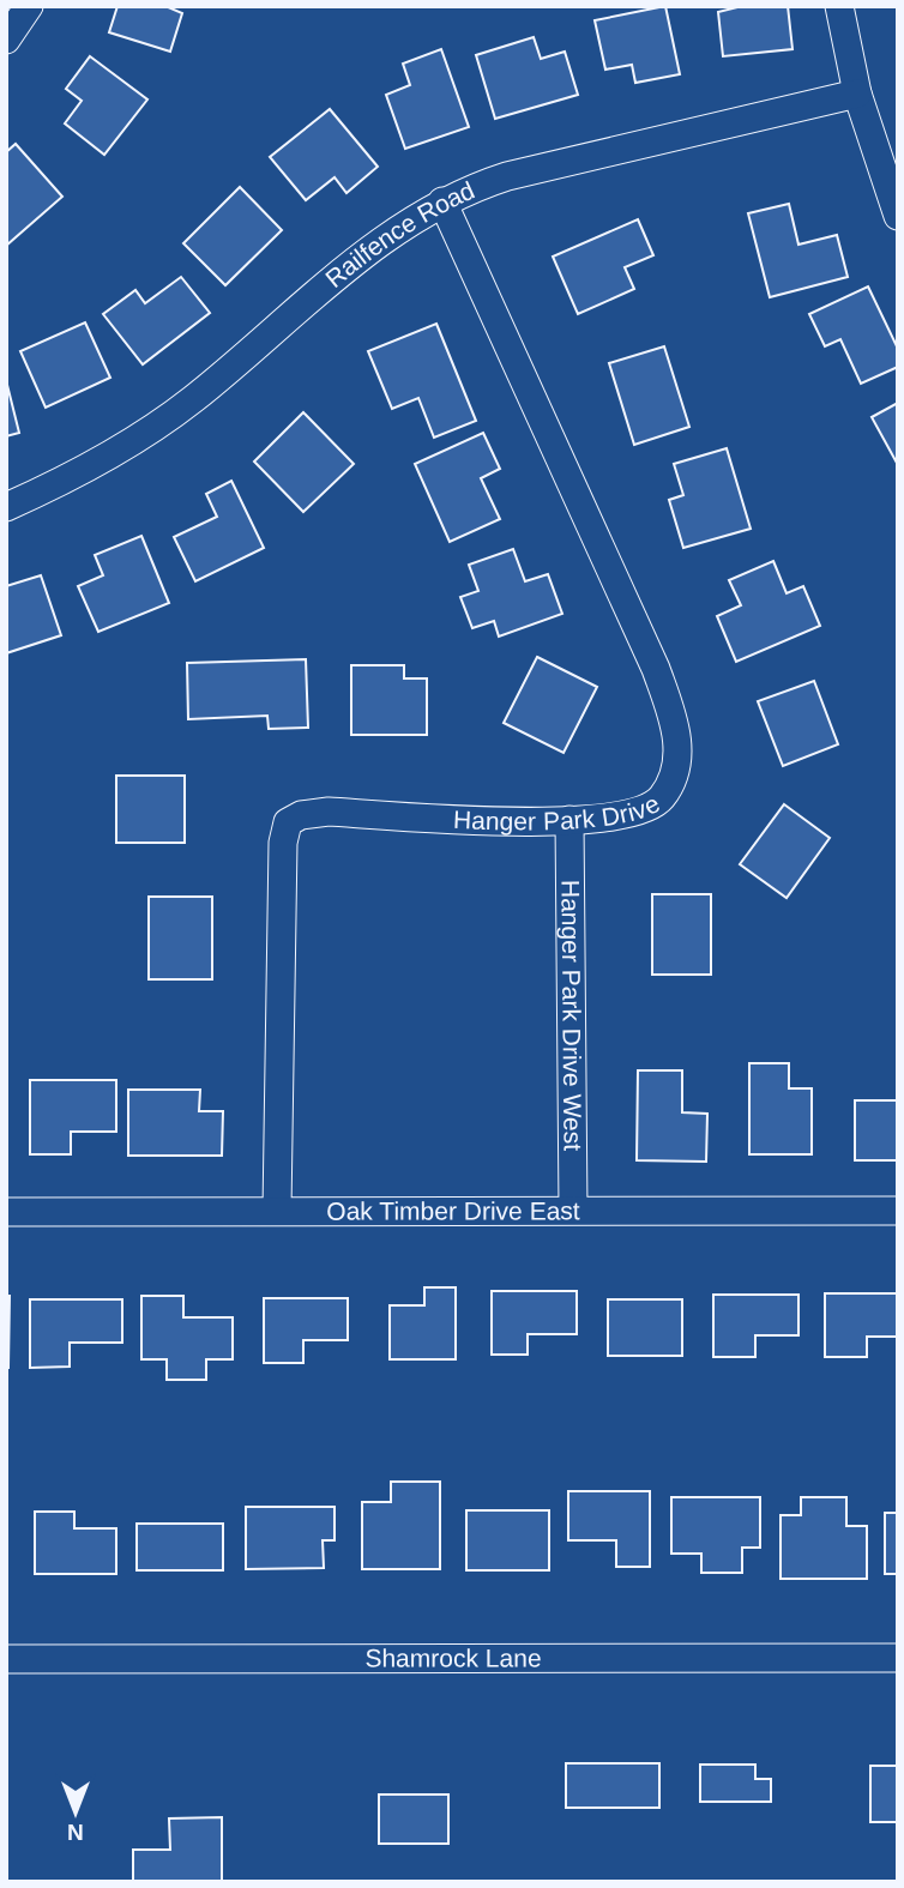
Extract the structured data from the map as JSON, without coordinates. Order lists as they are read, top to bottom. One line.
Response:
{"streets":{"street":["Railfence Road","Hanger Park Drive","Hanger Park Drive West","Oak Timber Drive East","Shamrock Lane"]},"crossings":[["Railfence Road","Hanger Park Drive"],["Hanger Park Drive","Hanger Park Drive West"],["Hanger Park Drive","Oak Timber Drive East"],["Hanger Park Drive West","Oak Timber Drive East"]],"north":"bottom"}
